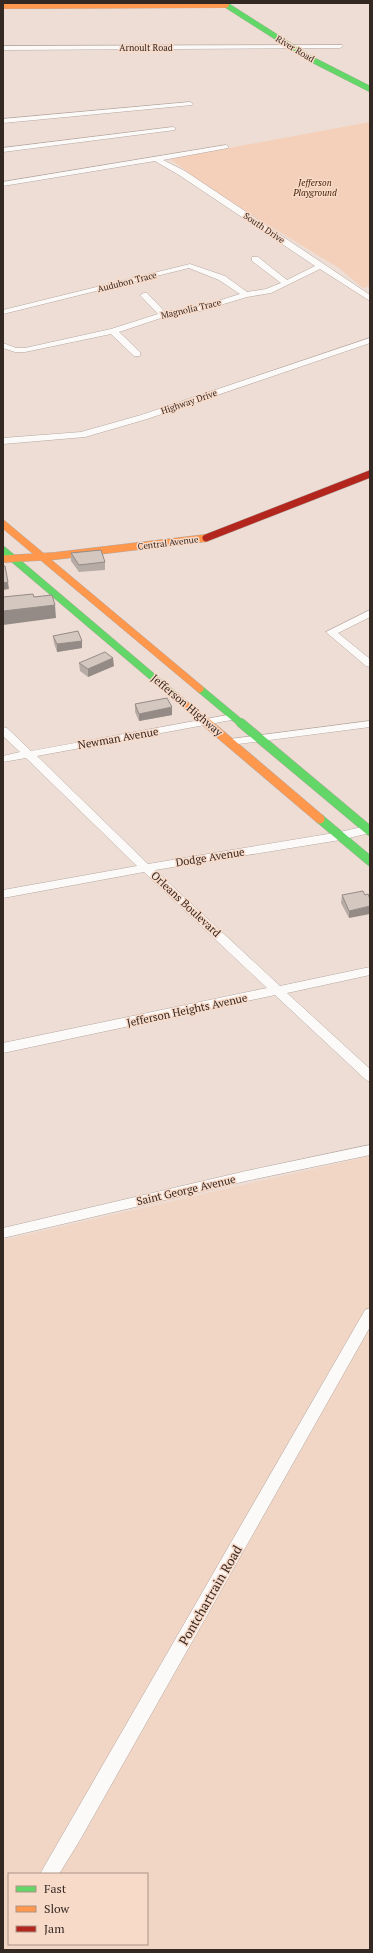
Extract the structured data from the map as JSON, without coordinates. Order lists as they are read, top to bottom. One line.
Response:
{"streets":{"main road":["River Road","Central Avenue","Jefferson Highway"],"street":["Arnoult Road","South Drive","Audubon Trace","Magnolia Trace","Highway Drive","Newman Avenue","Dodge Avenue","Orleans Boulevard","Jefferson Heights Avenue","Saint George Avenue","Pontchartrain Road"]},"crossings":[["Arnoult Road","River Road"],["South Drive","Magnolia Trace"],["Audubon Trace","Magnolia Trace"],["Central Avenue","Jefferson Highway"],["Jefferson Highway","Newman Avenue"],["Jefferson Highway","Dodge Avenue"],["Newman Avenue","Orleans Boulevard"],["Dodge Avenue","Orleans Boulevard"],["Orleans Boulevard","Jefferson Heights Avenue"]],"parks":["Jefferson Playground"],"legend":["Fast","Slow","Jam"]}
